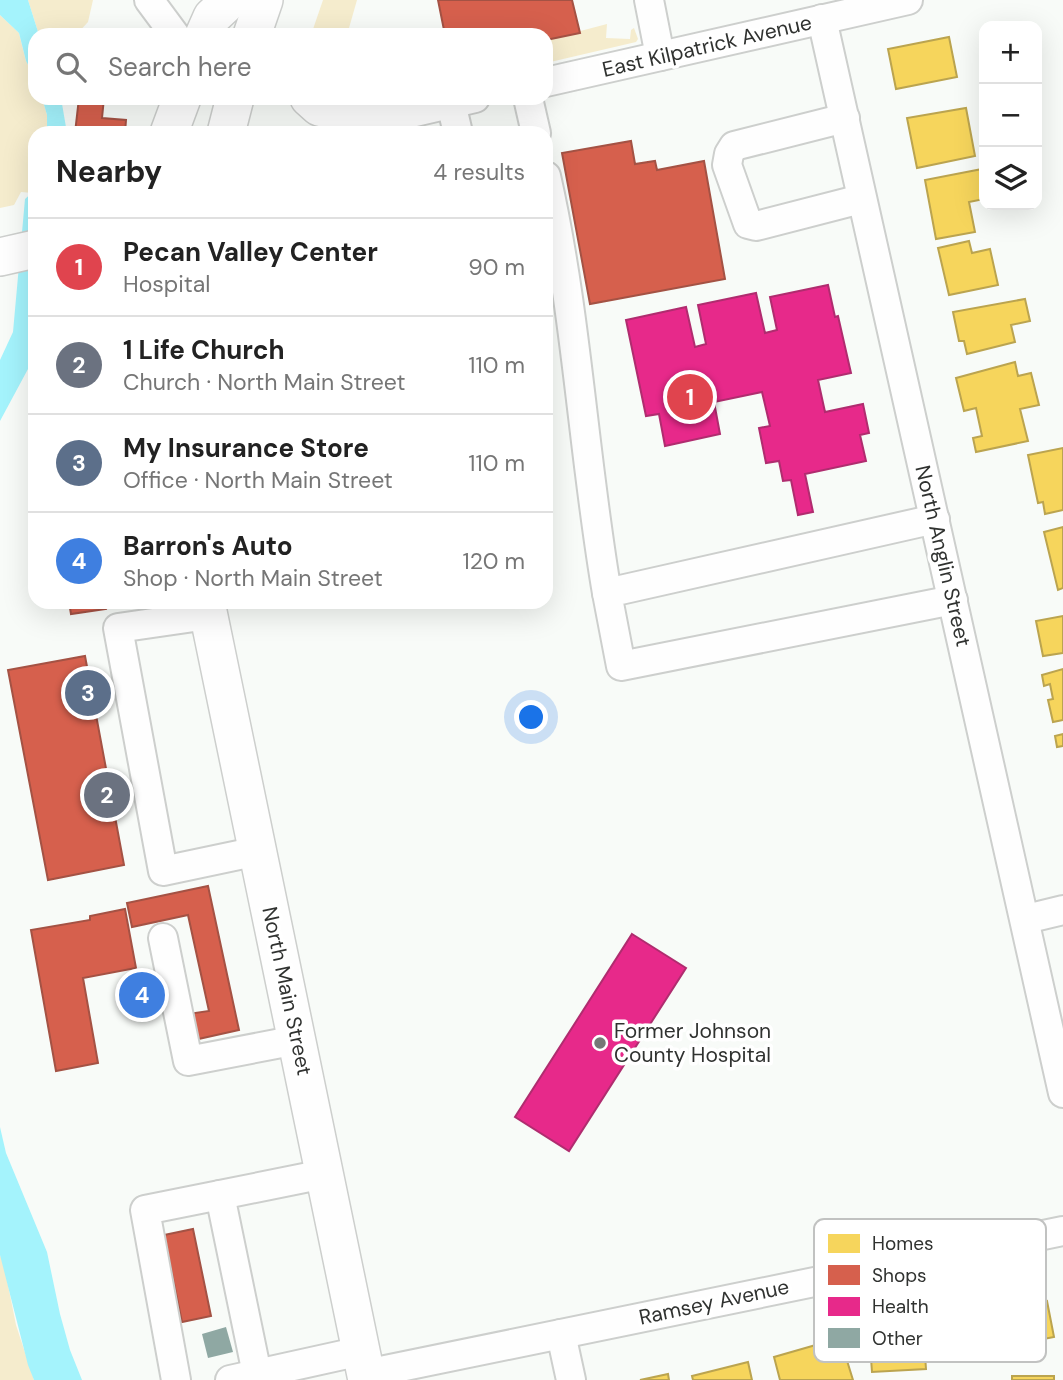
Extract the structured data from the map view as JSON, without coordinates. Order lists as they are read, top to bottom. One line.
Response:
{"streets":{"main road":["North Main Street"],"street":["East Kilpatrick Avenue","North Anglin Street","Ramsey Avenue"]},"crossings":[["East Kilpatrick Avenue","North Anglin Street"],["North Main Street","Ramsey Avenue"]],"places":["Former Johnson County Hospital"],"legend":["Homes","Shops","Health","Other"],"page":{"map_buttons":["+","−"],"search":"Search here","heading":["Nearby","4 results"],"list":[{"mark":"1","name":"Pecan Valley Center","note":"Hospital","value":"90 m"},{"mark":"2","name":"1 Life Church","note":"Church · North Main Street","value":"110 m"},{"mark":"3","name":"My Insurance Store","note":"Office · North Main Street","value":"110 m"},{"mark":"4","name":"Barron's Auto","note":"Shop · North Main Street","value":"120 m"}],"pins":["1","3","2","4"]}}
